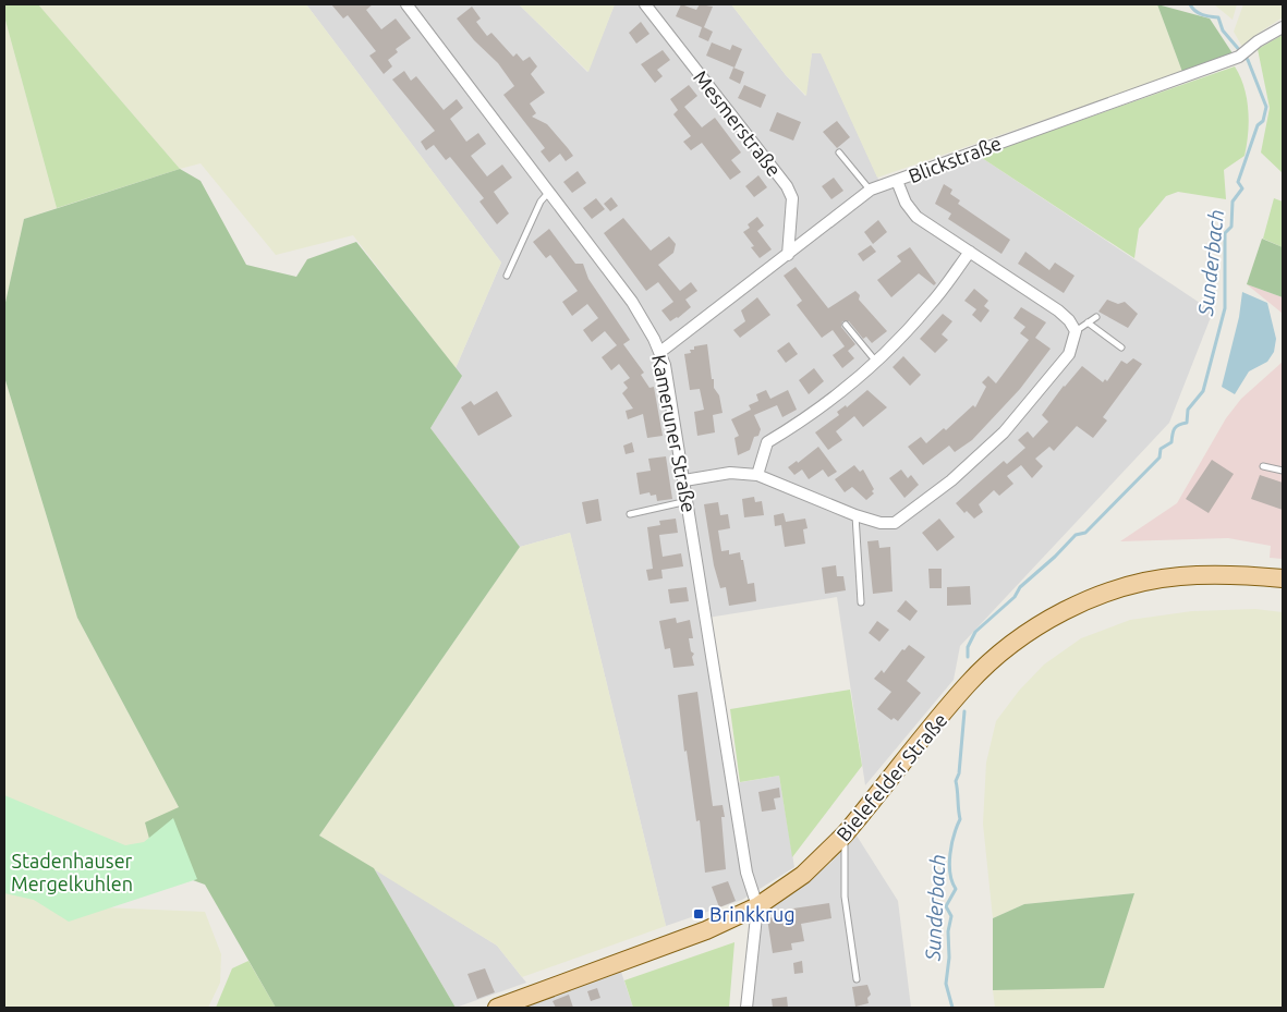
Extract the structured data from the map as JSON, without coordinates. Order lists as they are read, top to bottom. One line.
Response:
{"streets":{"main road":["Bielefelder Straße"],"street":["Mesmerstraße","Blickstraße","Kameruner Straße"]},"crossings":[["Mesmerstraße","Blickstraße"],["Blickstraße","Kameruner Straße"],["Kameruner Straße","Bielefelder Straße"]],"water":["Sunderbach"],"parks":["Stadenhauser Mergelkuhlen"],"places":{"transit":["Brinkkrug"]}}
